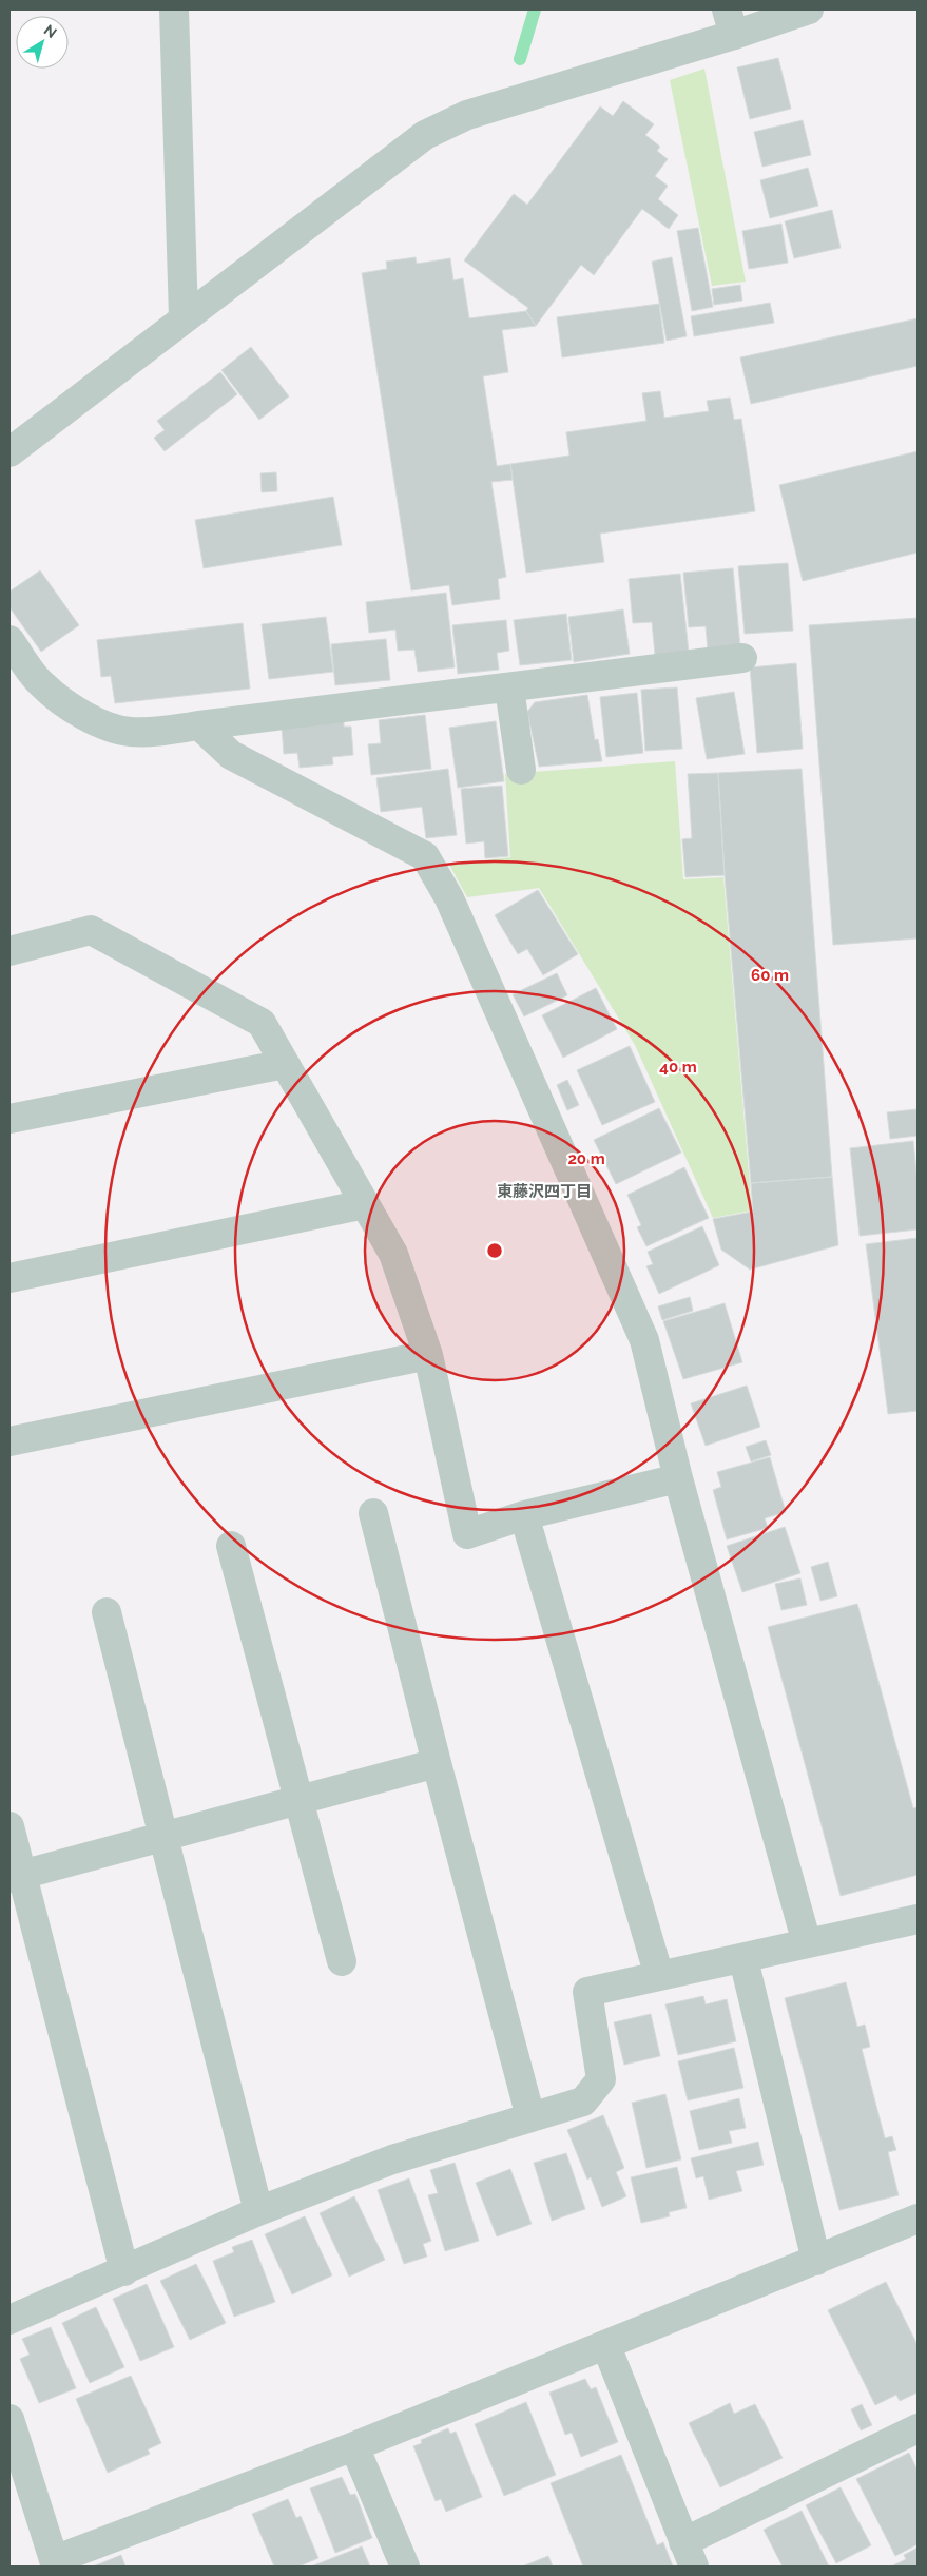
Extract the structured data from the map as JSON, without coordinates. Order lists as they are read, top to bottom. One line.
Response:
{"districts":["東藤沢四丁目"],"north":"top right","rings":["60 m","40 m","20 m"]}
